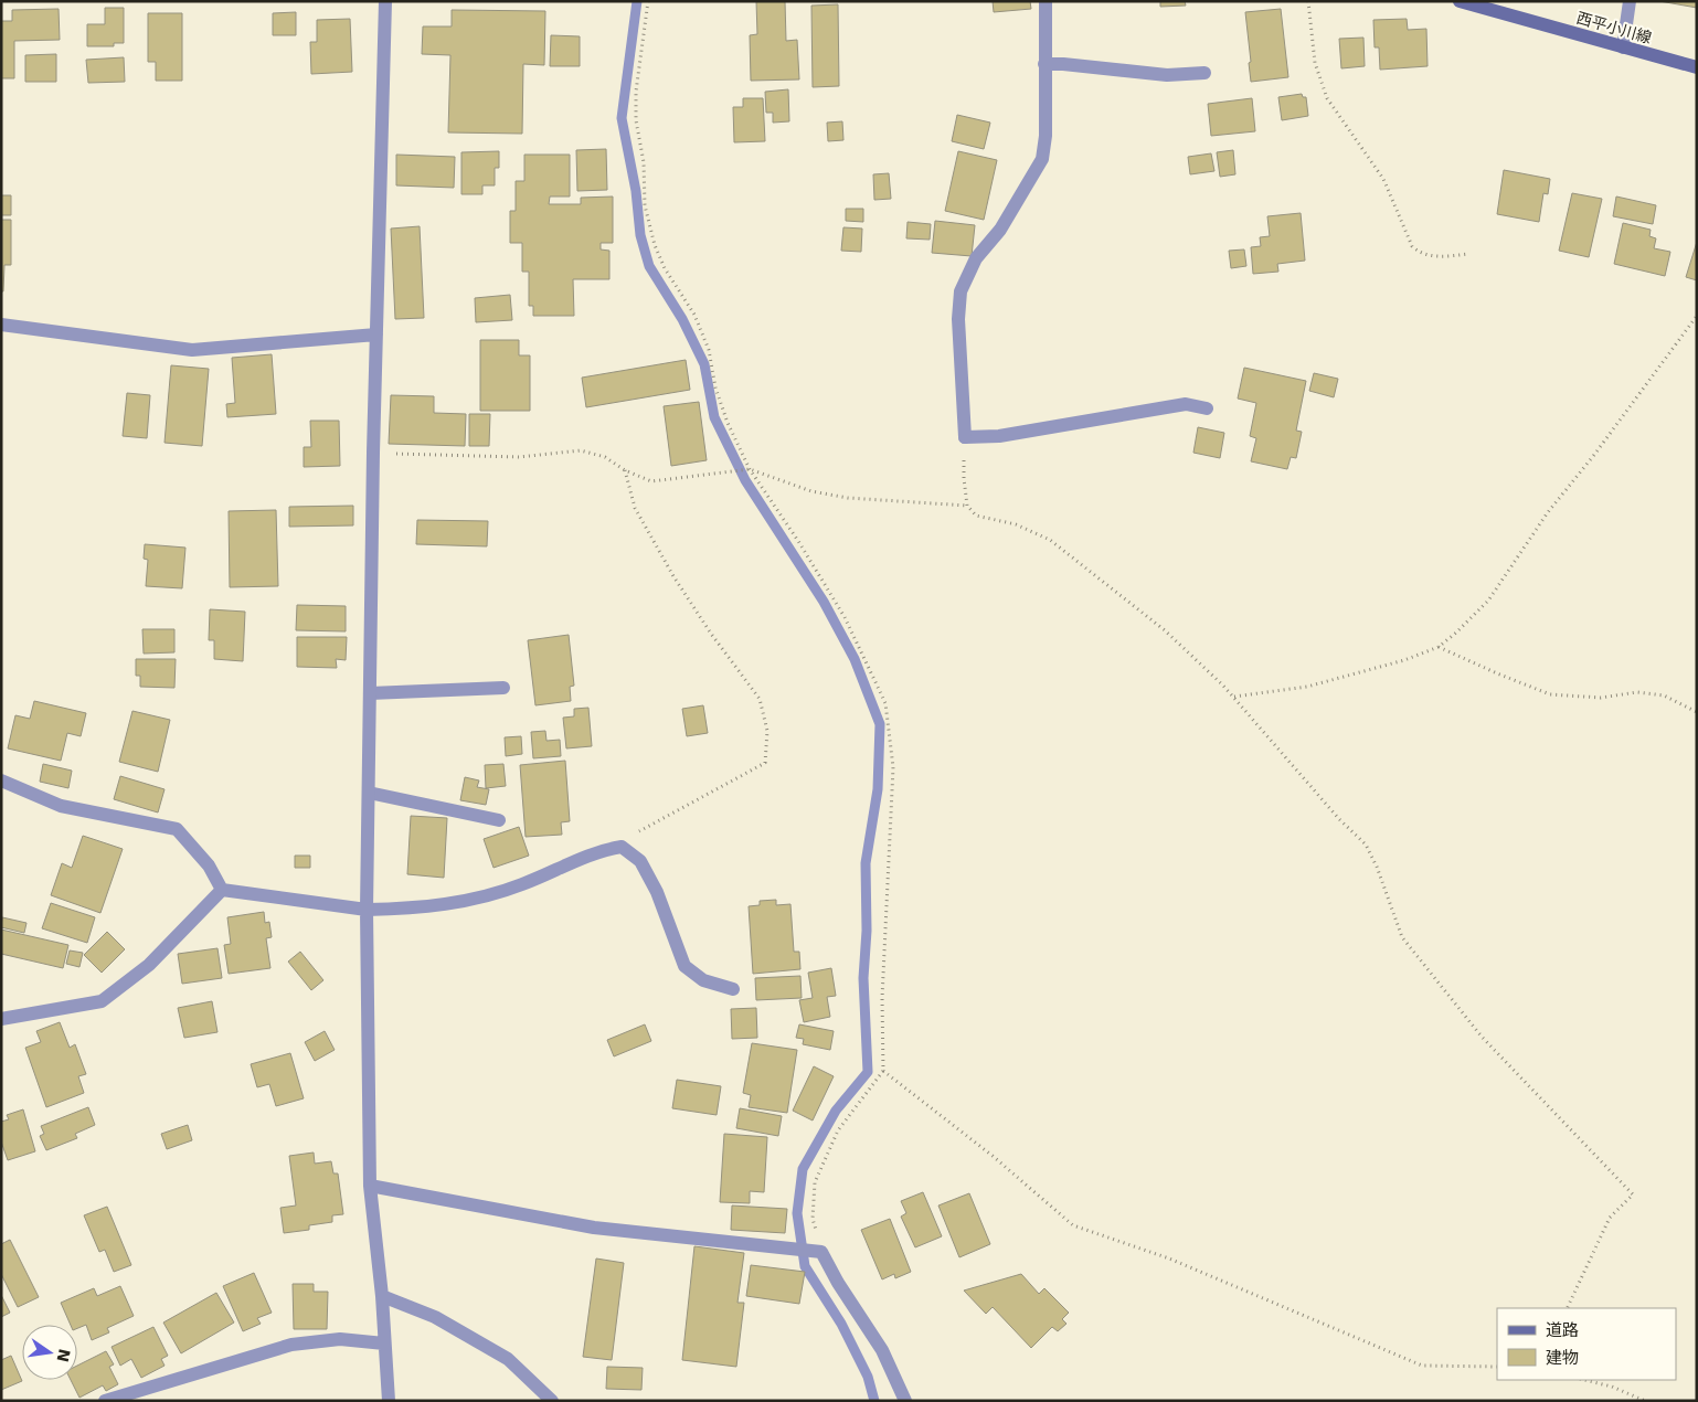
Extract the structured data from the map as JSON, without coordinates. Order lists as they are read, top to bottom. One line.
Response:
{"streets":{"main road":["西平小川線"]},"legend":["道路","建物"],"north":"right"}
